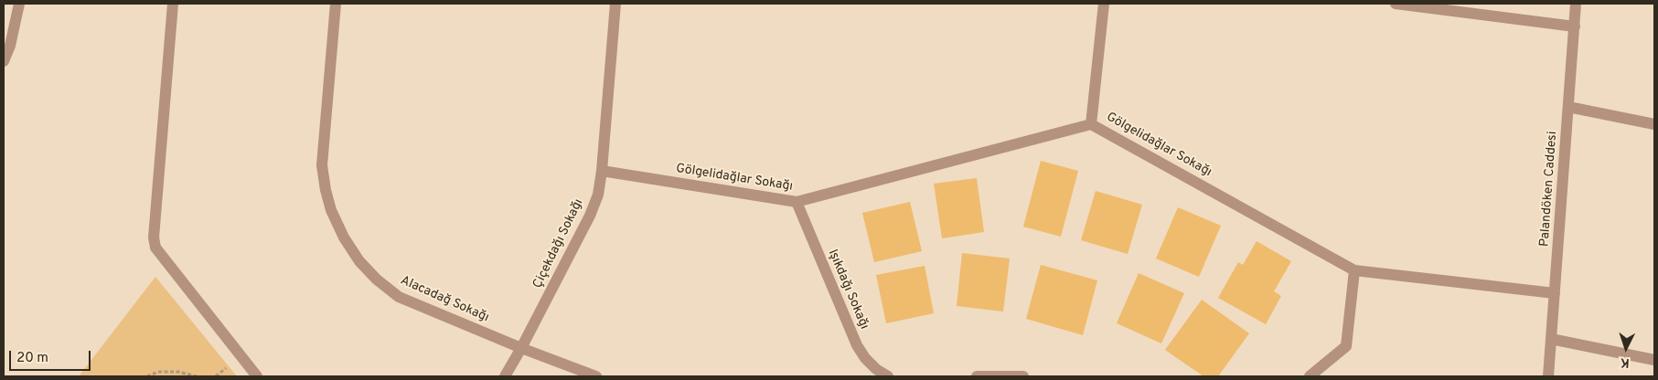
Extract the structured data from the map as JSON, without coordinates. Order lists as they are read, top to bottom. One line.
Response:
{"streets":{"street":["Gölgelidağlar Sokağı","Palandöken Caddesi","Çiçekdağı Sokağı","Işıkdağı Sokağı","Alacadağ Sokağı"]},"crossings":[["Gölgelidağlar Sokağı","Palandöken Caddesi"],["Gölgelidağlar Sokağı","Çiçekdağı Sokağı"],["Gölgelidağlar Sokağı","Işıkdağı Sokağı"],["Çiçekdağı Sokağı","Alacadağ Sokağı"]],"scale_bar":"20 m","north":"bottom"}
